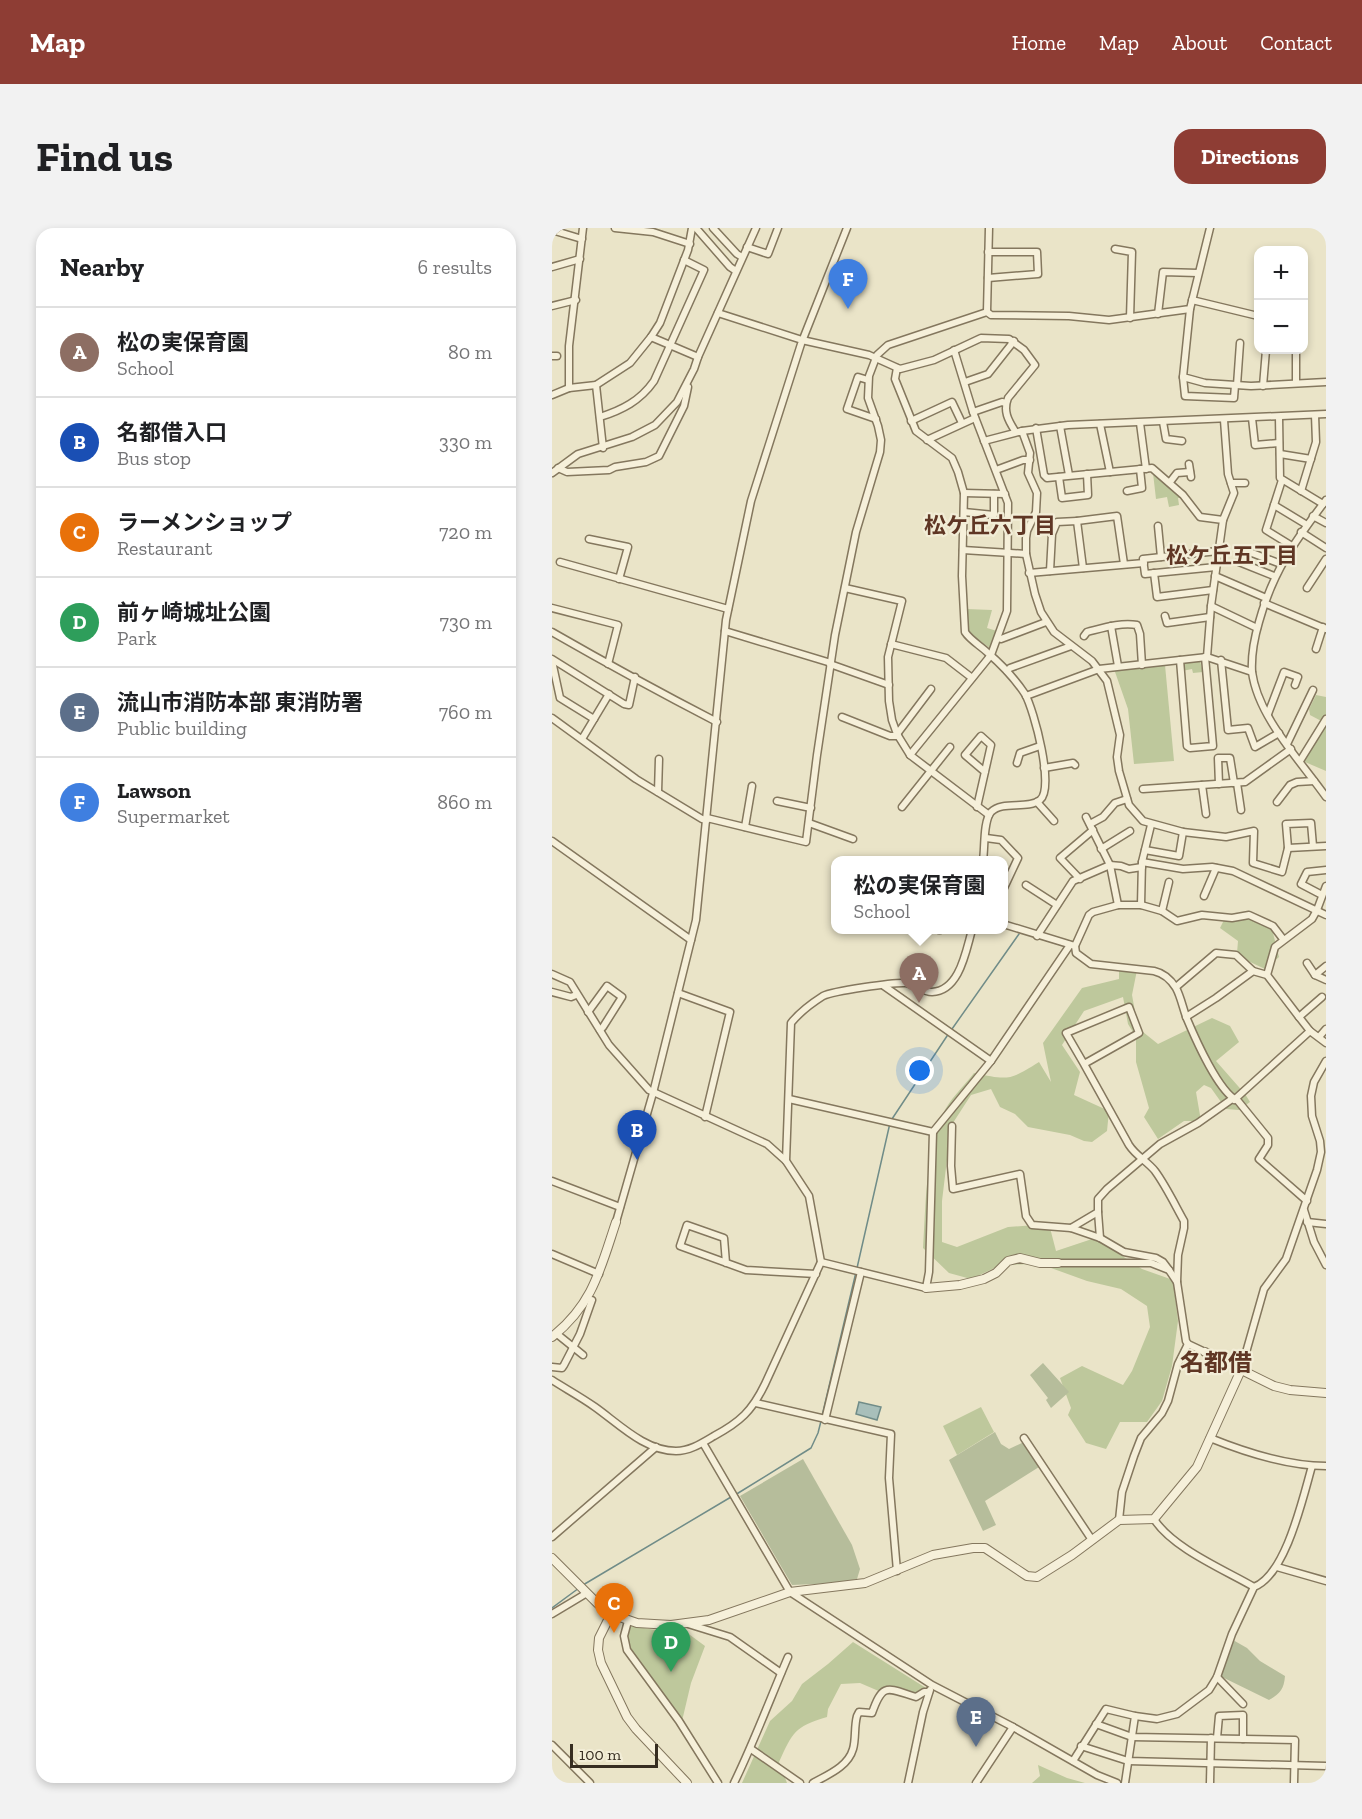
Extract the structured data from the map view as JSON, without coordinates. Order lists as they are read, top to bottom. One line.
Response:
{"districts":["松ケ丘六丁目","松ケ丘五丁目","名都借"],"scale_bar":"100 m","page":{"header":"Map","nav":["Home","Map","About","Contact"],"buttons":"Directions","title":"Find us","heading":["Nearby","6 results"],"map_buttons":["+","−"],"pins":["F","A","B","C","D","E"],"list":[{"mark":"A","name":"松の実保育園","note":"School","value":"80 m"},{"mark":"B","name":"名都借入口","note":"Bus stop","value":"330 m"},{"mark":"C","name":"ラーメンショップ","note":"Restaurant","value":"720 m"},{"mark":"D","name":"前ヶ崎城址公園","note":"Park","value":"730 m"},{"mark":"E","name":"流山市消防本部 東消防署","note":"Public building","value":"760 m"},{"mark":"F","name":"Lawson","note":"Supermarket","value":"860 m"}],"popup":["松の実保育園","School"],"scale":"100 m"}}
